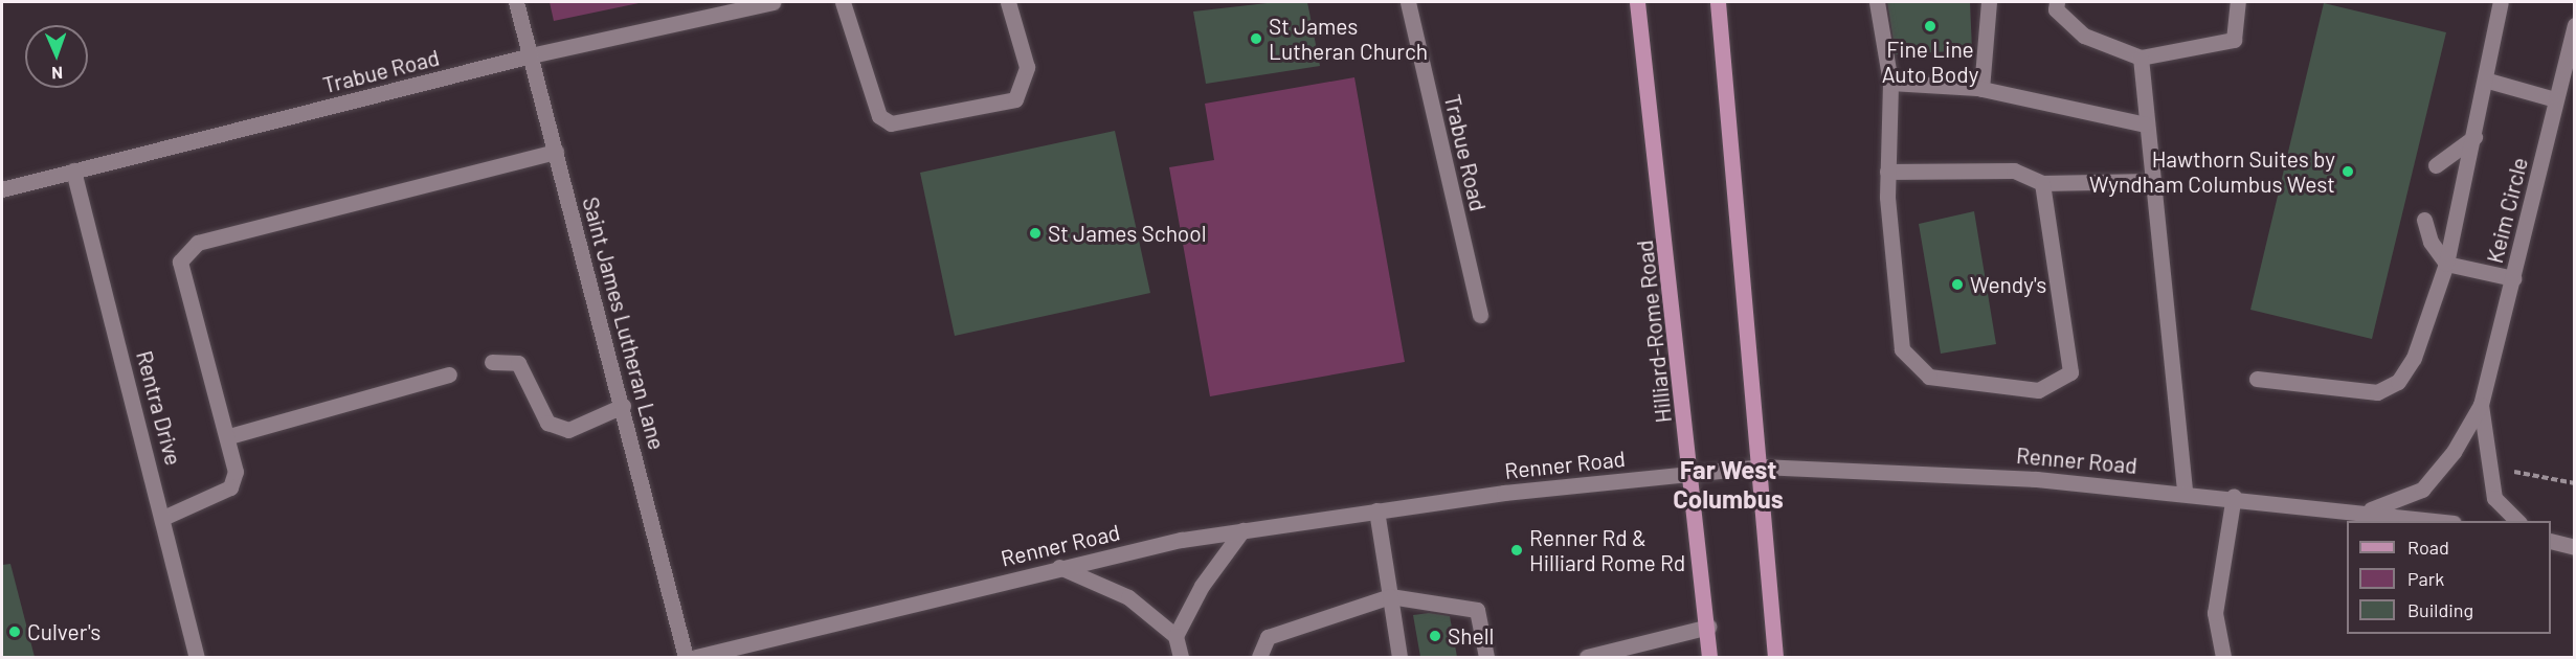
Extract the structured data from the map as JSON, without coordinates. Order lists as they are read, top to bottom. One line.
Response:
{"streets":{"main road":["Hilliard-Rome Road"],"street":["Trabue Road","Keim Circle","Saint James Lutheran Lane","Rentra Drive","Renner Road"]},"crossings":[["Trabue Road","Saint James Lutheran Lane"],["Trabue Road","Rentra Drive"],["Hilliard-Rome Road","Renner Road"]],"districts":["Far West Columbus"],"places":["Fine Line Auto Body","St James Lutheran Church","Hawthorn Suites by Wyndham Columbus West","St James School","Wendy's","Renner Rd & Hilliard Rome Rd","Culver's","Shell"],"legend":["Road","Park","Building"],"north":"bottom"}
